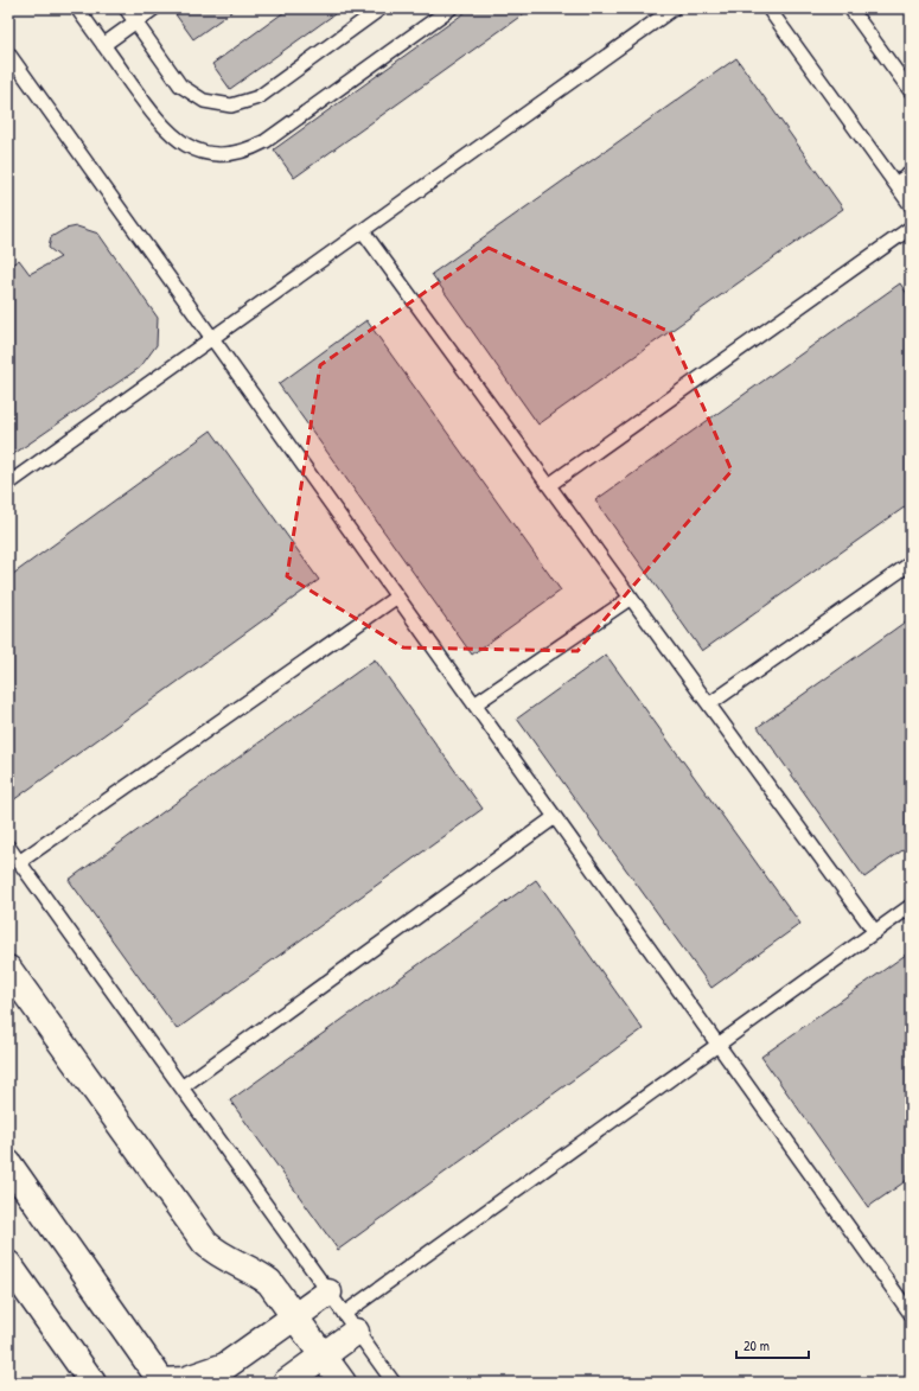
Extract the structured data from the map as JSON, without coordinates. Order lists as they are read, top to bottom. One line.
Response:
{"scale_bar":"20 m"}
